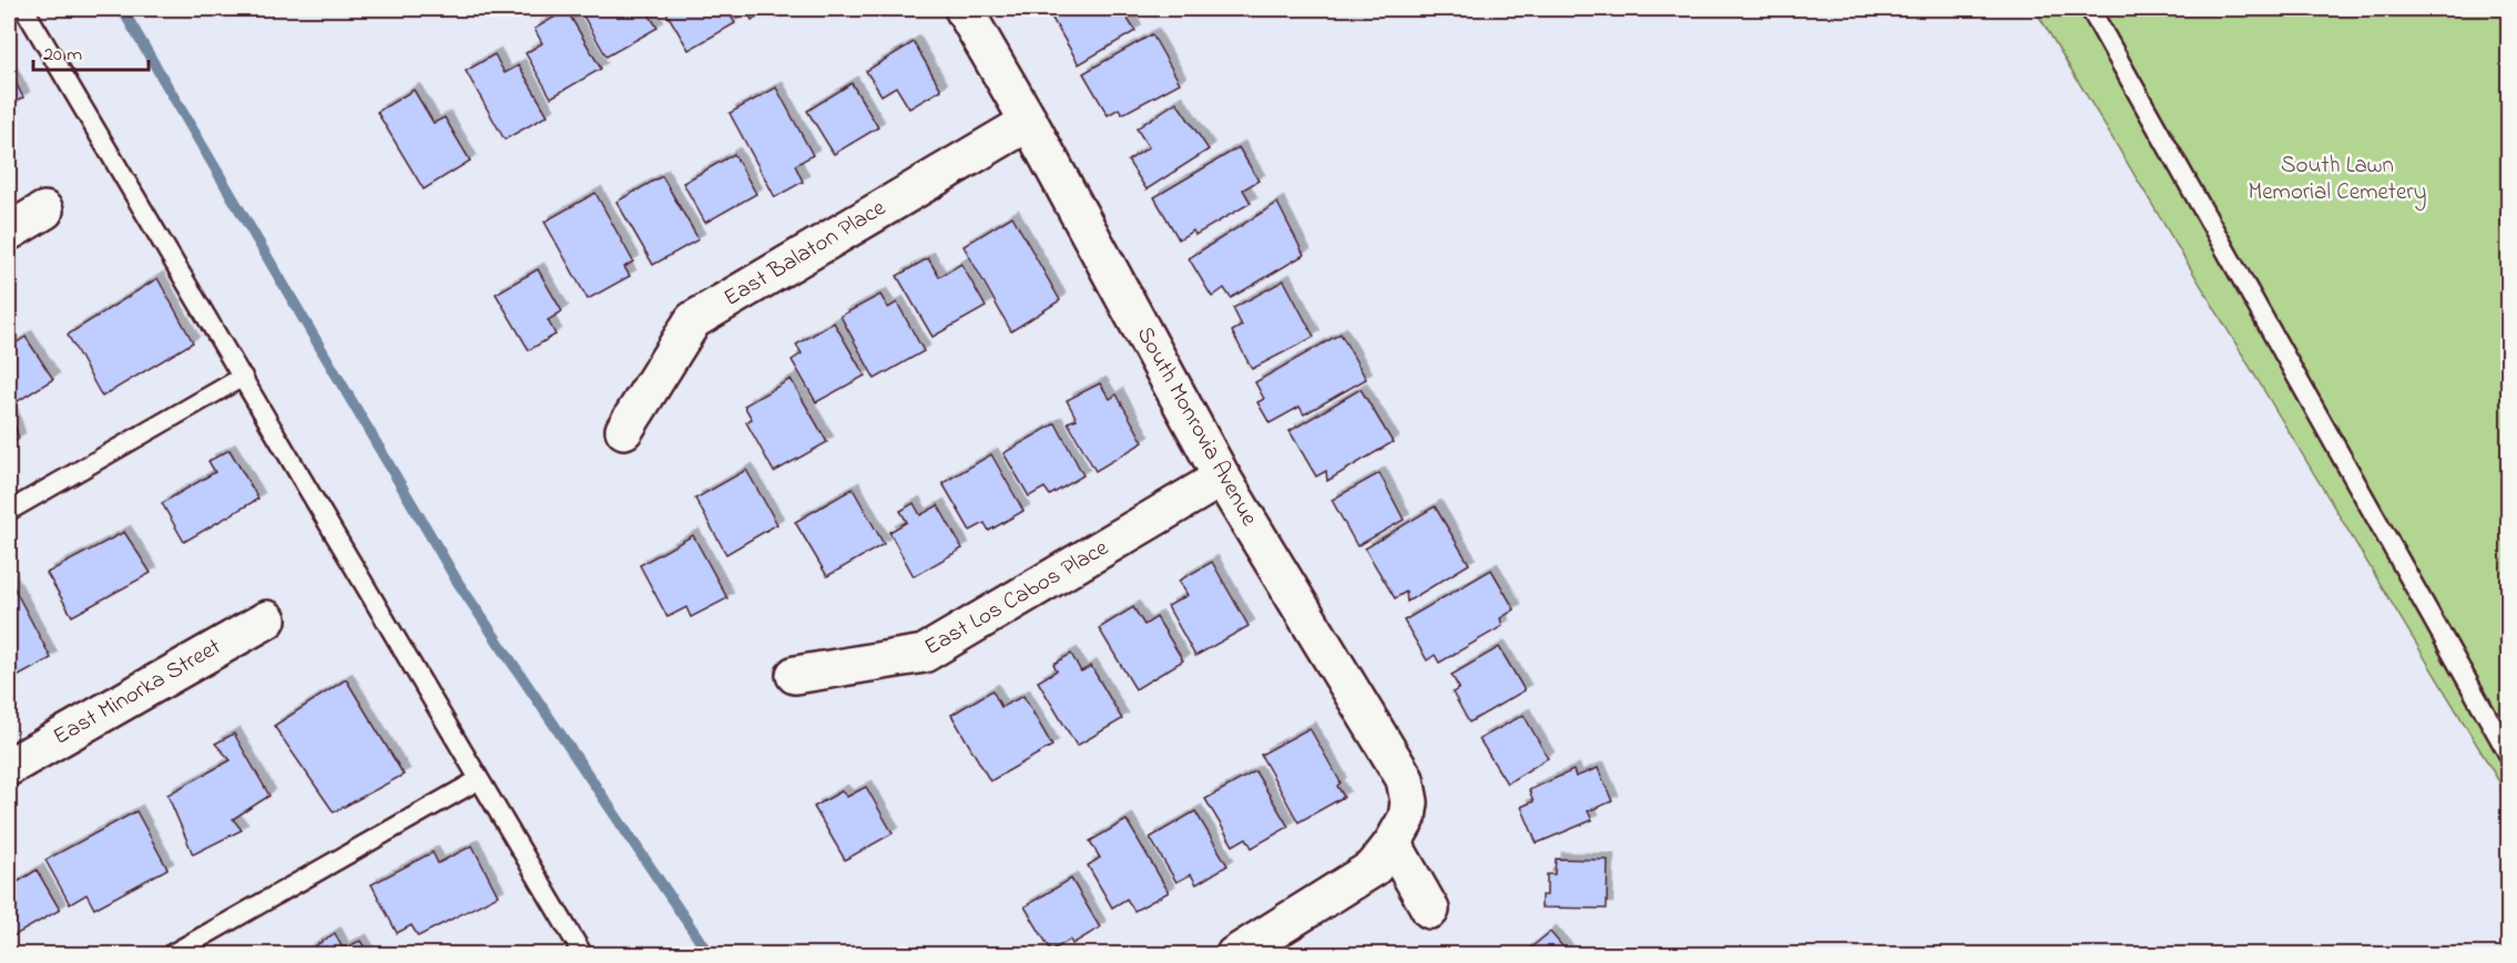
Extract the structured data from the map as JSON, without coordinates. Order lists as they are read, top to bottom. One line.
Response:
{"streets":{"street":["East Balaton Place","South Monrovia Avenue","East Los Cabos Place","East Minorka Street"]},"crossings":[["East Balaton Place","South Monrovia Avenue"],["South Monrovia Avenue","East Los Cabos Place"]],"parks":["South Lawn Memorial Cemetery"],"scale_bar":"20 m"}
